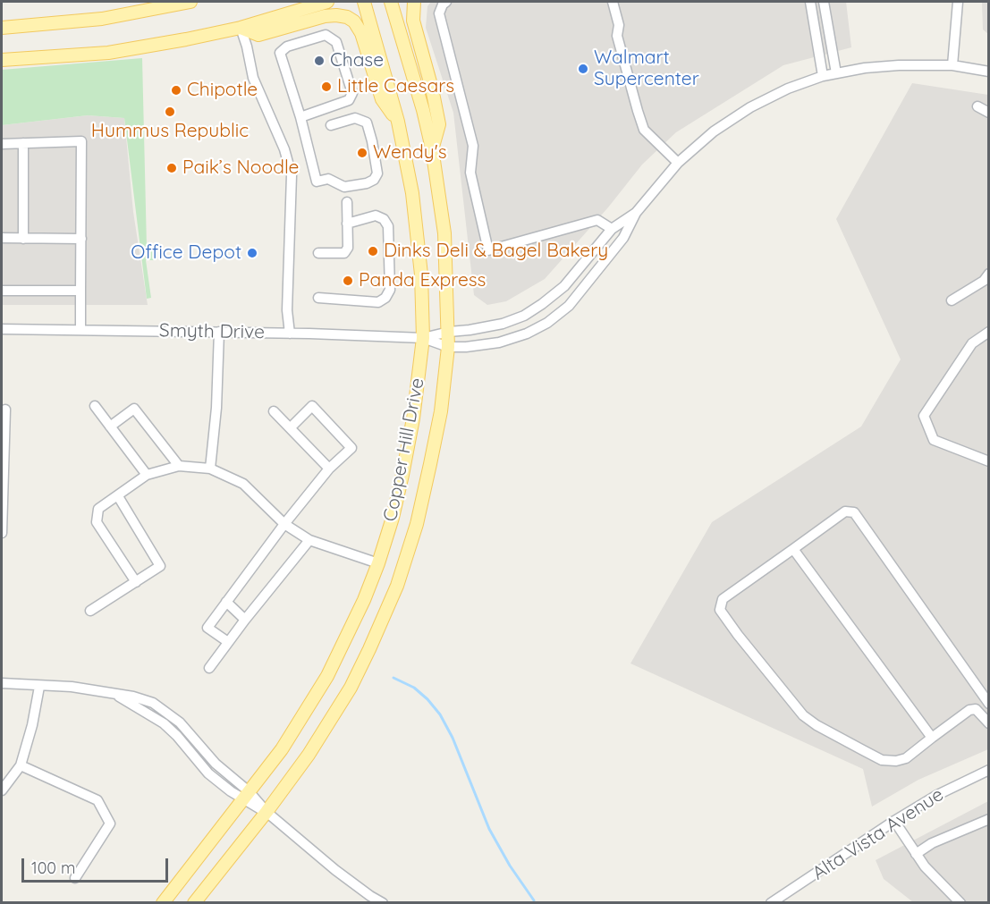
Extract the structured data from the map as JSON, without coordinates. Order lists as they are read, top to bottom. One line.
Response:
{"streets":{"main road":["Copper Hill Drive"],"street":["Smyth Drive","Alta Vista Avenue"]},"crossings":[["Smyth Drive","Copper Hill Drive"]],"places":["Chase","Walmart Supercenter","Little Caesars","Chipotle","Hummus Republic","Wendy's","Paik’s Noodle","Dinks Deli & Bagel Bakery","Office Depot","Panda Express"],"scale_bar":"100 m"}
